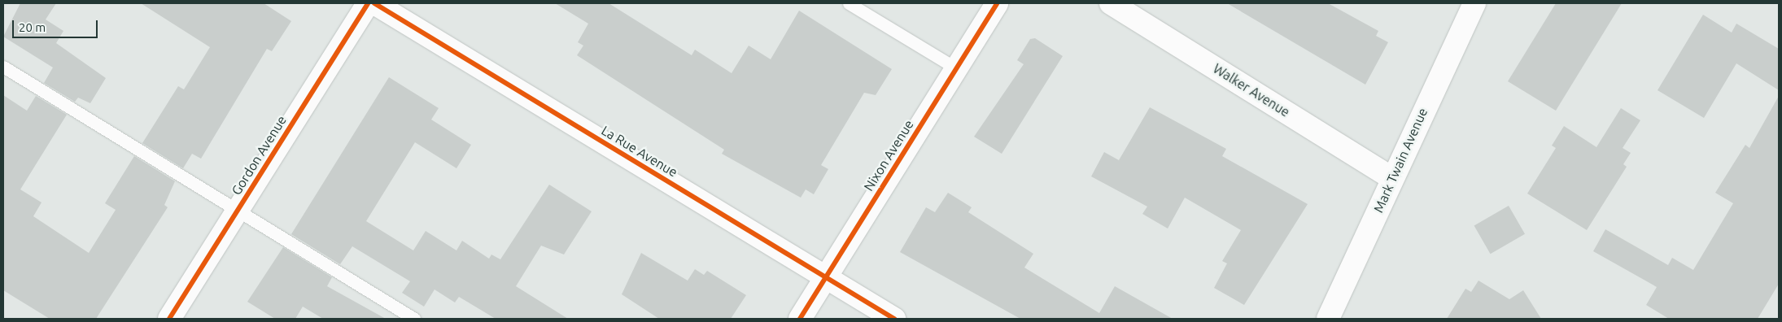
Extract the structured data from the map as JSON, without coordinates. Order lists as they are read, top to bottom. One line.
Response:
{"streets":{"street":["Walker Avenue","La Rue Avenue","Gordon Avenue","Nixon Avenue","Mark Twain Avenue"]},"crossings":[["Walker Avenue","Mark Twain Avenue"],["La Rue Avenue","Nixon Avenue"]],"scale_bar":"20 m"}
